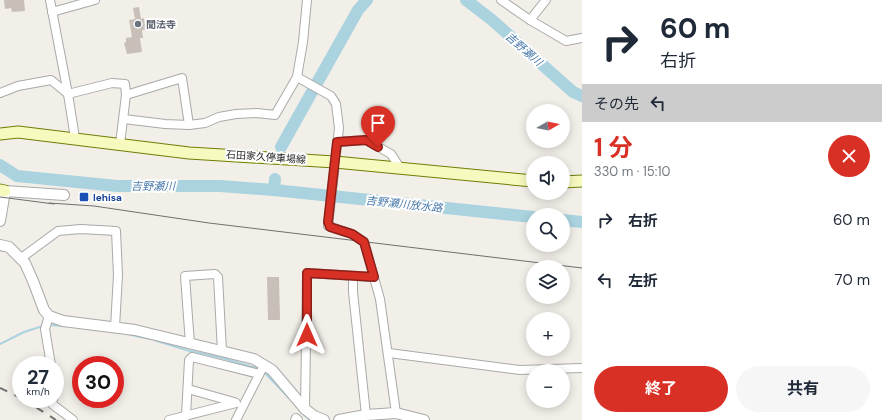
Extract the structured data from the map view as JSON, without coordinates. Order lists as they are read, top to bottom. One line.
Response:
{"streets":{"main road":["石田家久停車場線"]},"water":["吉野瀬川","吉野瀬川放水路"],"places":{"other":["聞法寺"],"transit":["Iehisa"]},"north":"right","page":{"turn":["60 m","右折"],"then":"その先","map_buttons":["+","−"],"heading":["1 分","330 m · 15:10"],"list":[{"name":"右折","value":"60 m"},{"name":"左折","value":"70 m"}],"speed":"27 km/h","limit":"30","buttons":["終了","共有"]}}
